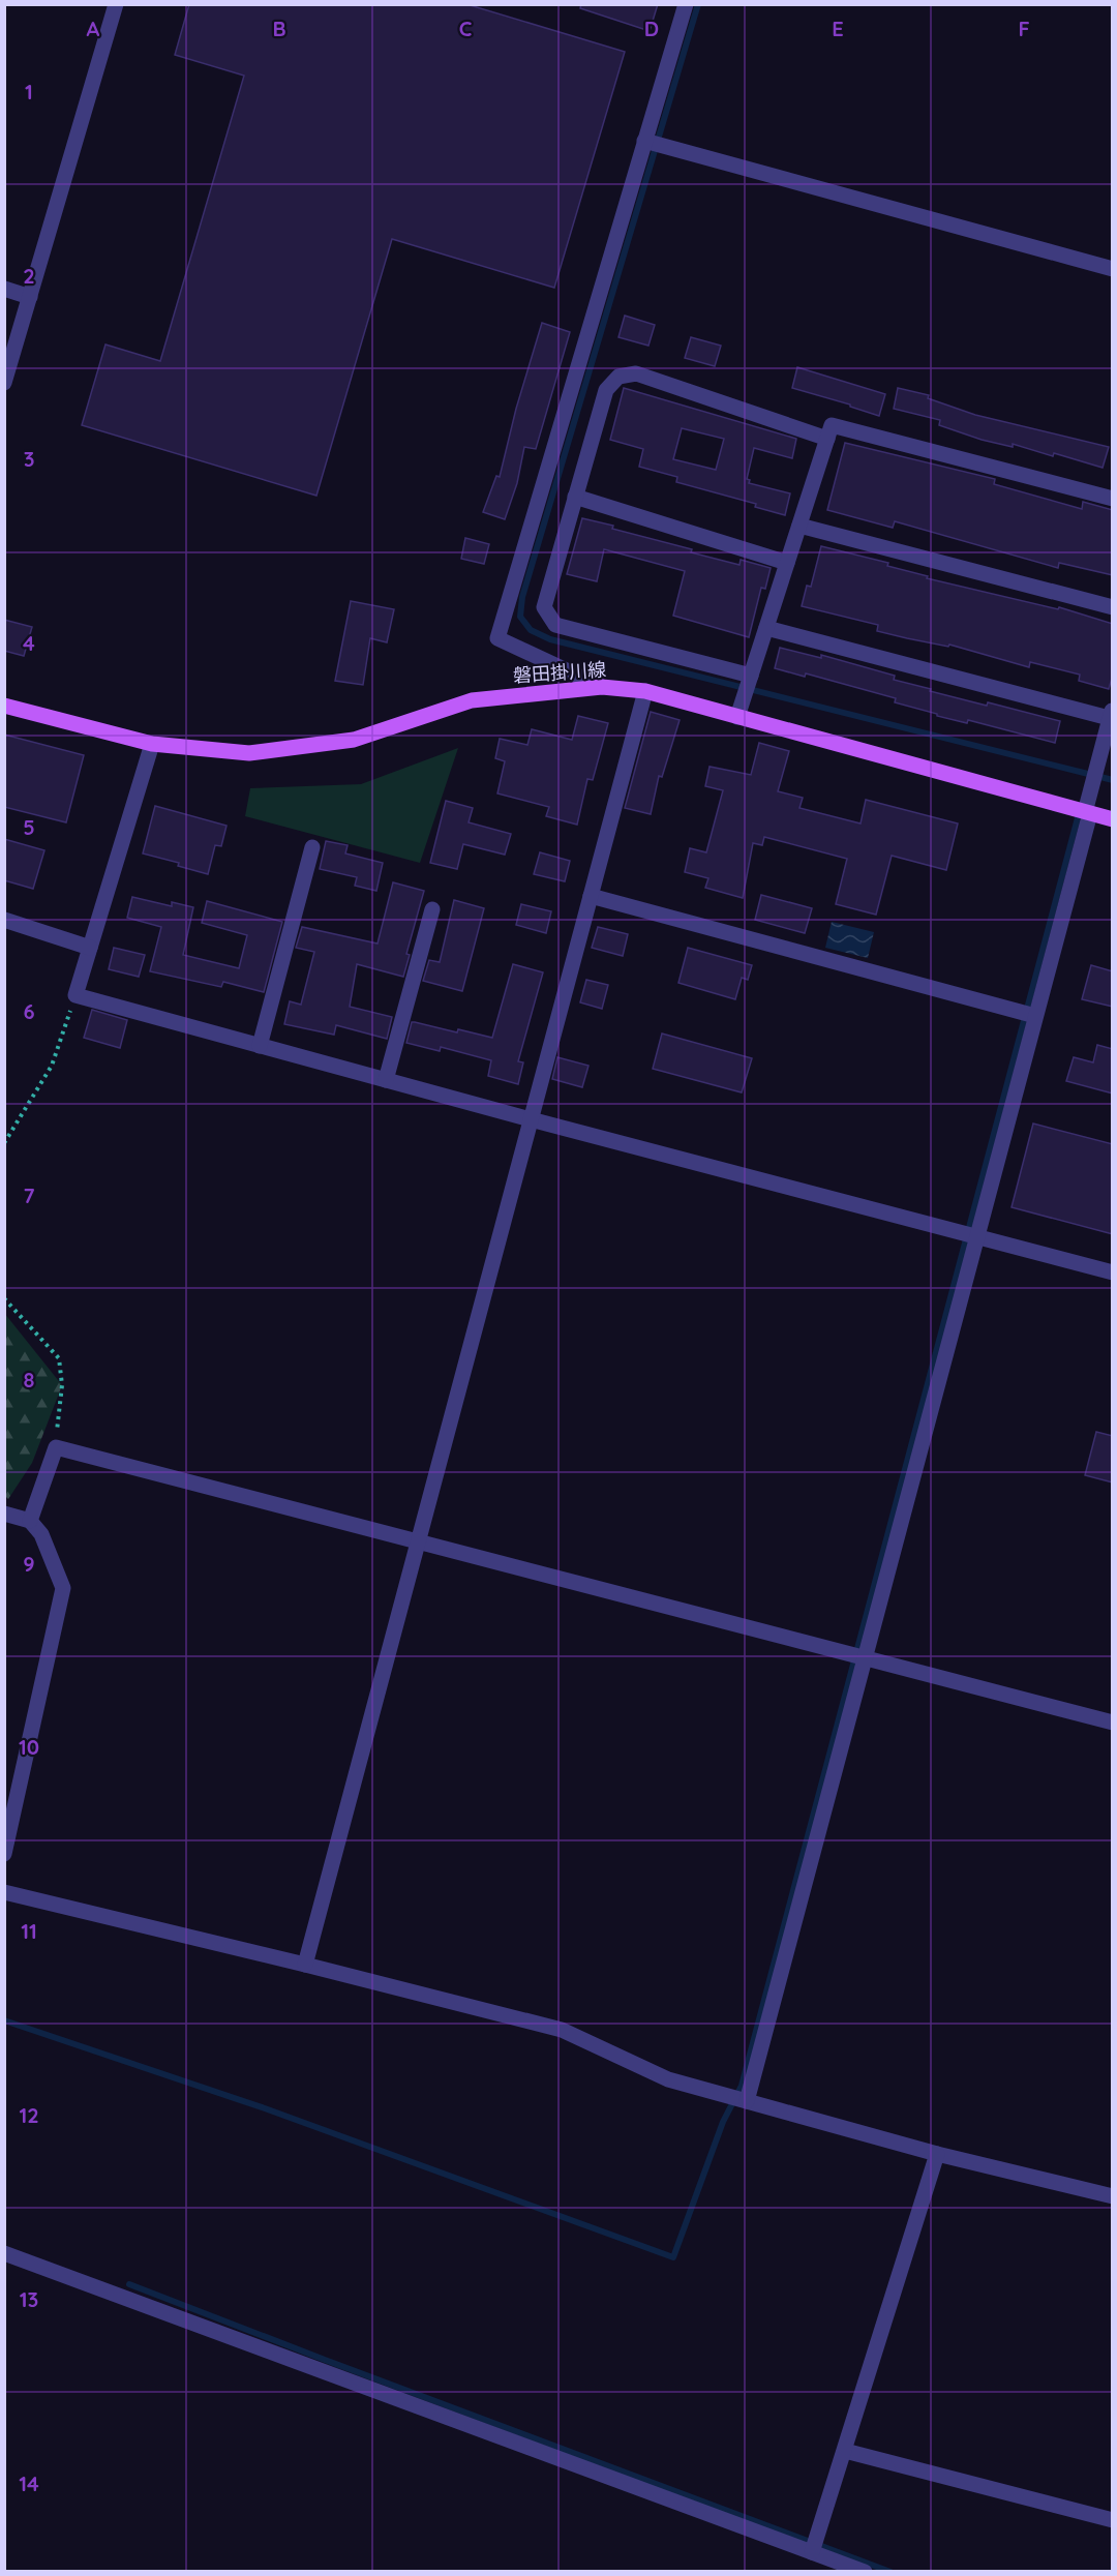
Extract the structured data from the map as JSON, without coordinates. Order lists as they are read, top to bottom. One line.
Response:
{"streets":{"main road":["磐田掛川線"]},"grid":{"columns":["A","B","C","D","E","F"],"rows":["1","2","3","4","5","6","7","8","9","10","11","12","13","14"]}}
